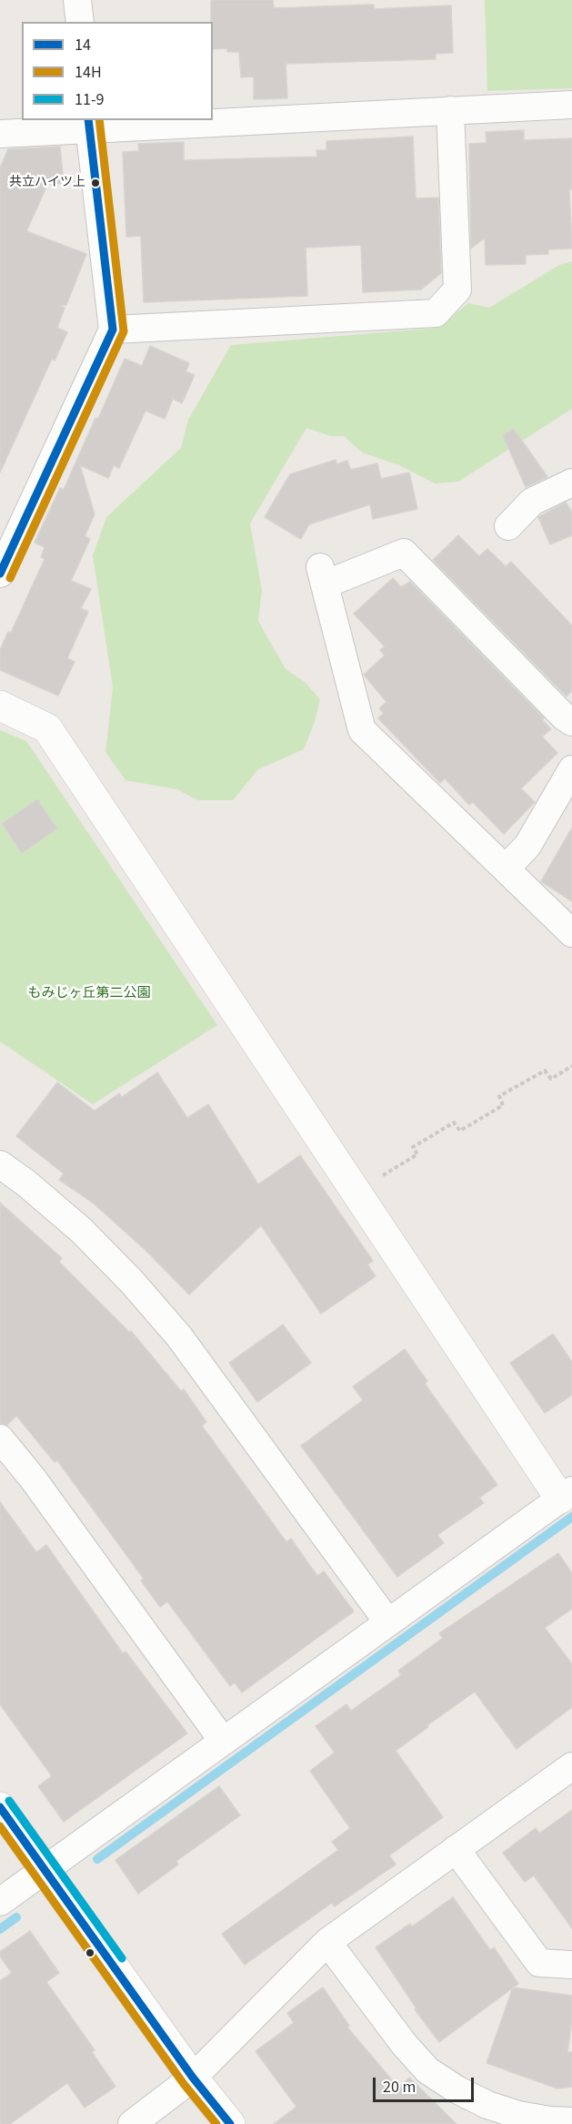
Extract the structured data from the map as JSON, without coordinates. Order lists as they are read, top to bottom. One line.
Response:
{"parks":["もみじヶ丘第二公園"],"places":["共立ハイツ上"],"lines":["transit line 14","transit line 14H","transit line 11-9"],"legend":["14","14H","11-9"],"scale_bar":"20 m"}
